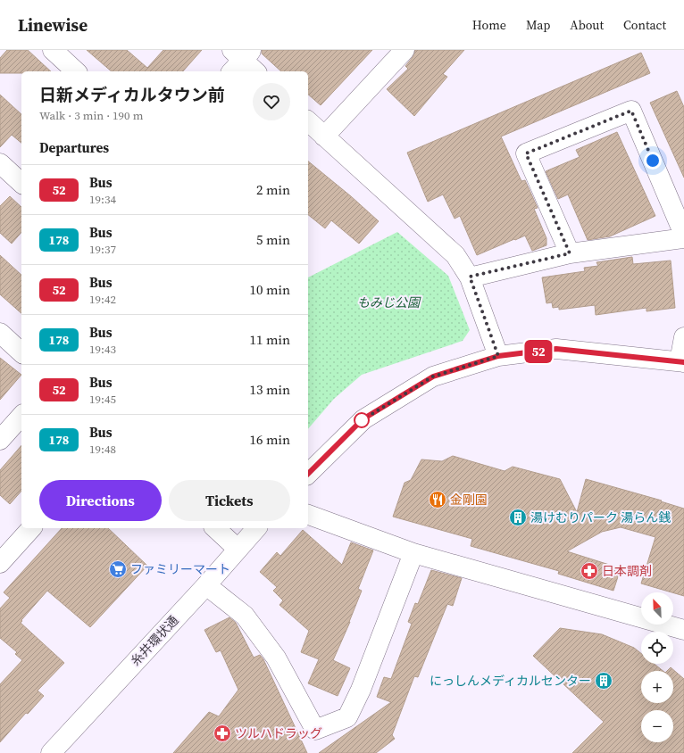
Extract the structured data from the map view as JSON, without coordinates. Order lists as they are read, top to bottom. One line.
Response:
{"streets":{"street":["糸井環状通"]},"parks":["もみじ公園"],"places":{"restaurant":["金剛園"],"building":["湯けむりパーク 湯らん銭","にっしんメディカルセンター"],"supermarket":["ファミリーマート"],"pharmacy":["日本調剤","ツルハドラッグ"]},"lines":["bus line 52"],"north":"top left","page":{"header":"Linewise","nav":["Home","Map","About","Contact"],"on_map":"52","heading":[["日新メディカルタウン前","Walk · 3 min · 190 m"],"Departures"],"list":[{"mark":"52","name":"Bus","note":"19:34","value":"2 min"},{"mark":"178","name":"Bus","note":"19:37","value":"5 min"},{"mark":"52","name":"Bus","note":"19:42","value":"10 min"},{"mark":"178","name":"Bus","note":"19:43","value":"11 min"},{"mark":"52","name":"Bus","note":"19:45","value":"13 min"},{"mark":"178","name":"Bus","note":"19:48","value":"16 min"}],"buttons":["Directions","Tickets"],"map_buttons":["+","−"]}}
